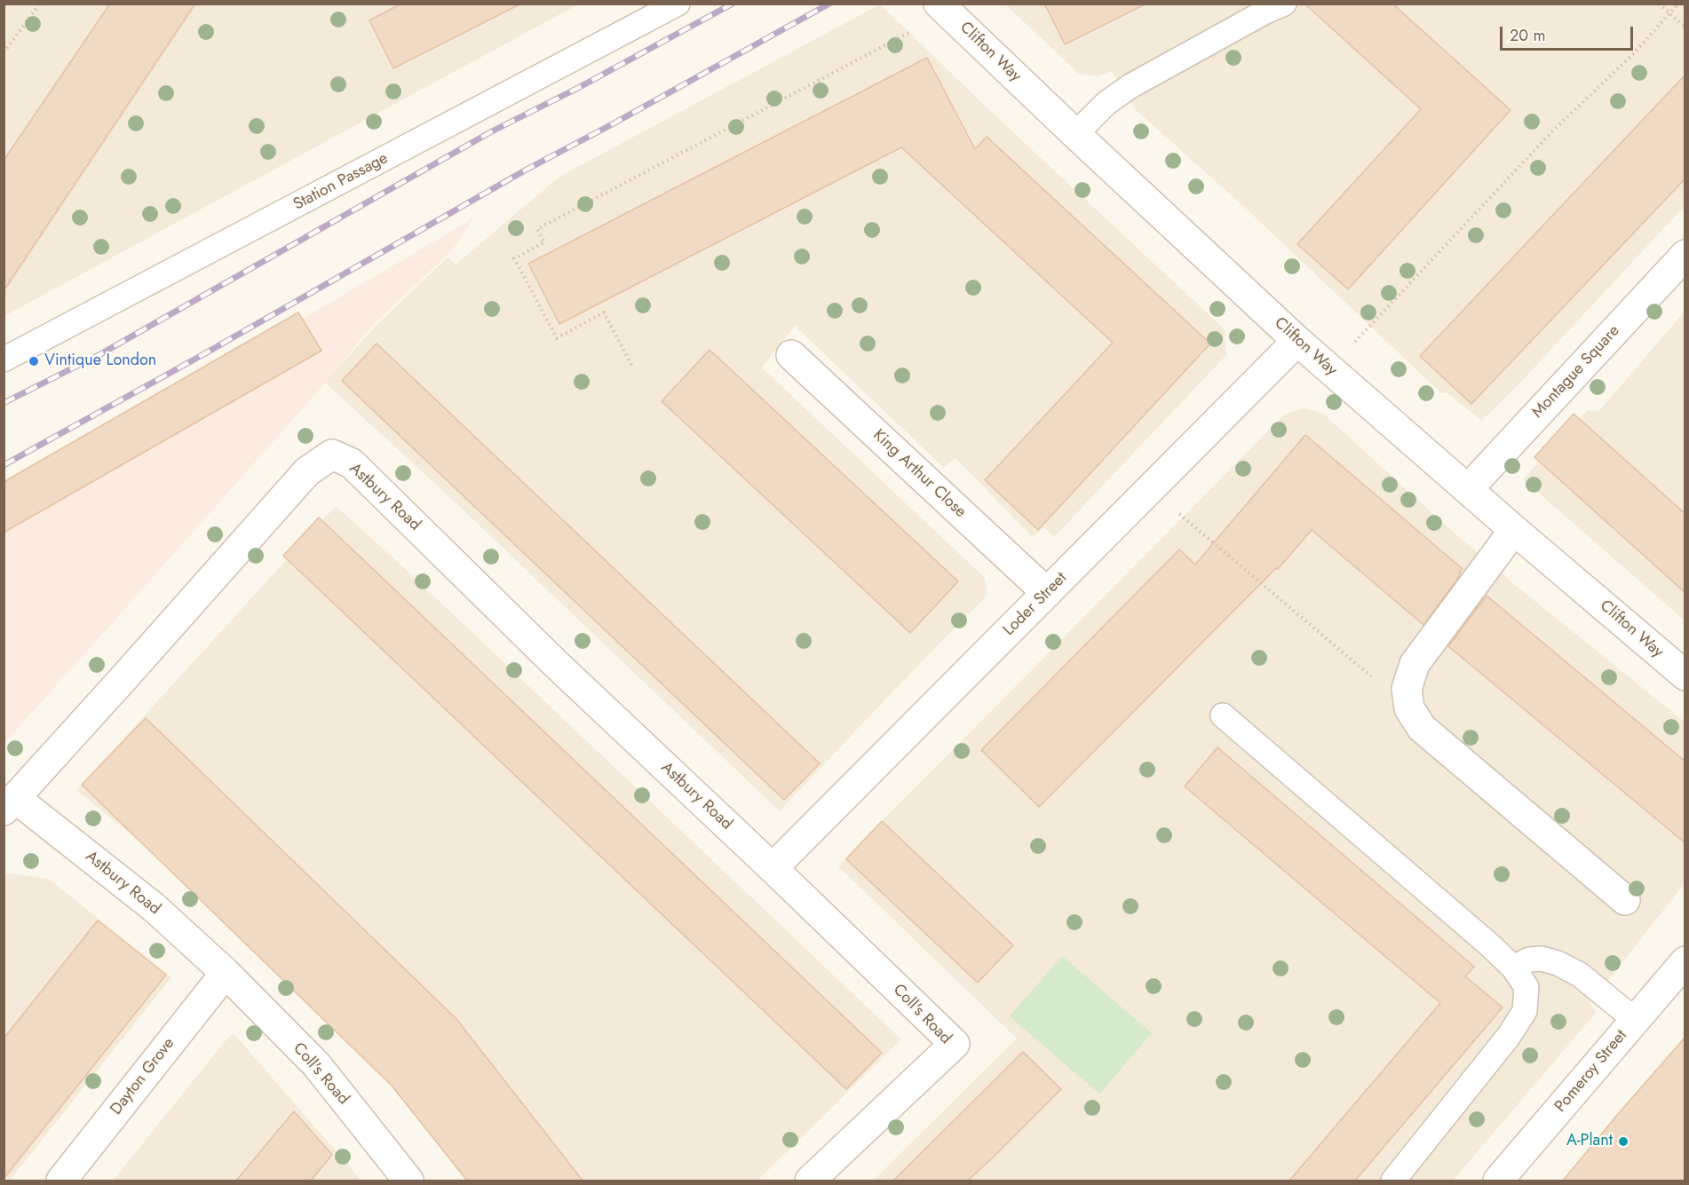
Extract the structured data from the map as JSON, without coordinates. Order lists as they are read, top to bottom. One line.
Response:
{"streets":{"street":["Clifton Way","Montague Square","King Arthur Close","Astbury Road","Loder Street","Coll's Road","Pomeroy Street","Dayton Grove"],"lane":["Station Passage"]},"crossings":[["Clifton Way","Montague Square"],["Clifton Way","Loder Street"],["King Arthur Close","Loder Street"],["Astbury Road","Loder Street"],["Astbury Road","Coll's Road"],["Astbury Road","Dayton Grove"],["Loder Street","Coll's Road"],["Coll's Road","Dayton Grove"]],"places":["Vintique London","A-Plant"],"scale_bar":"20 m"}
